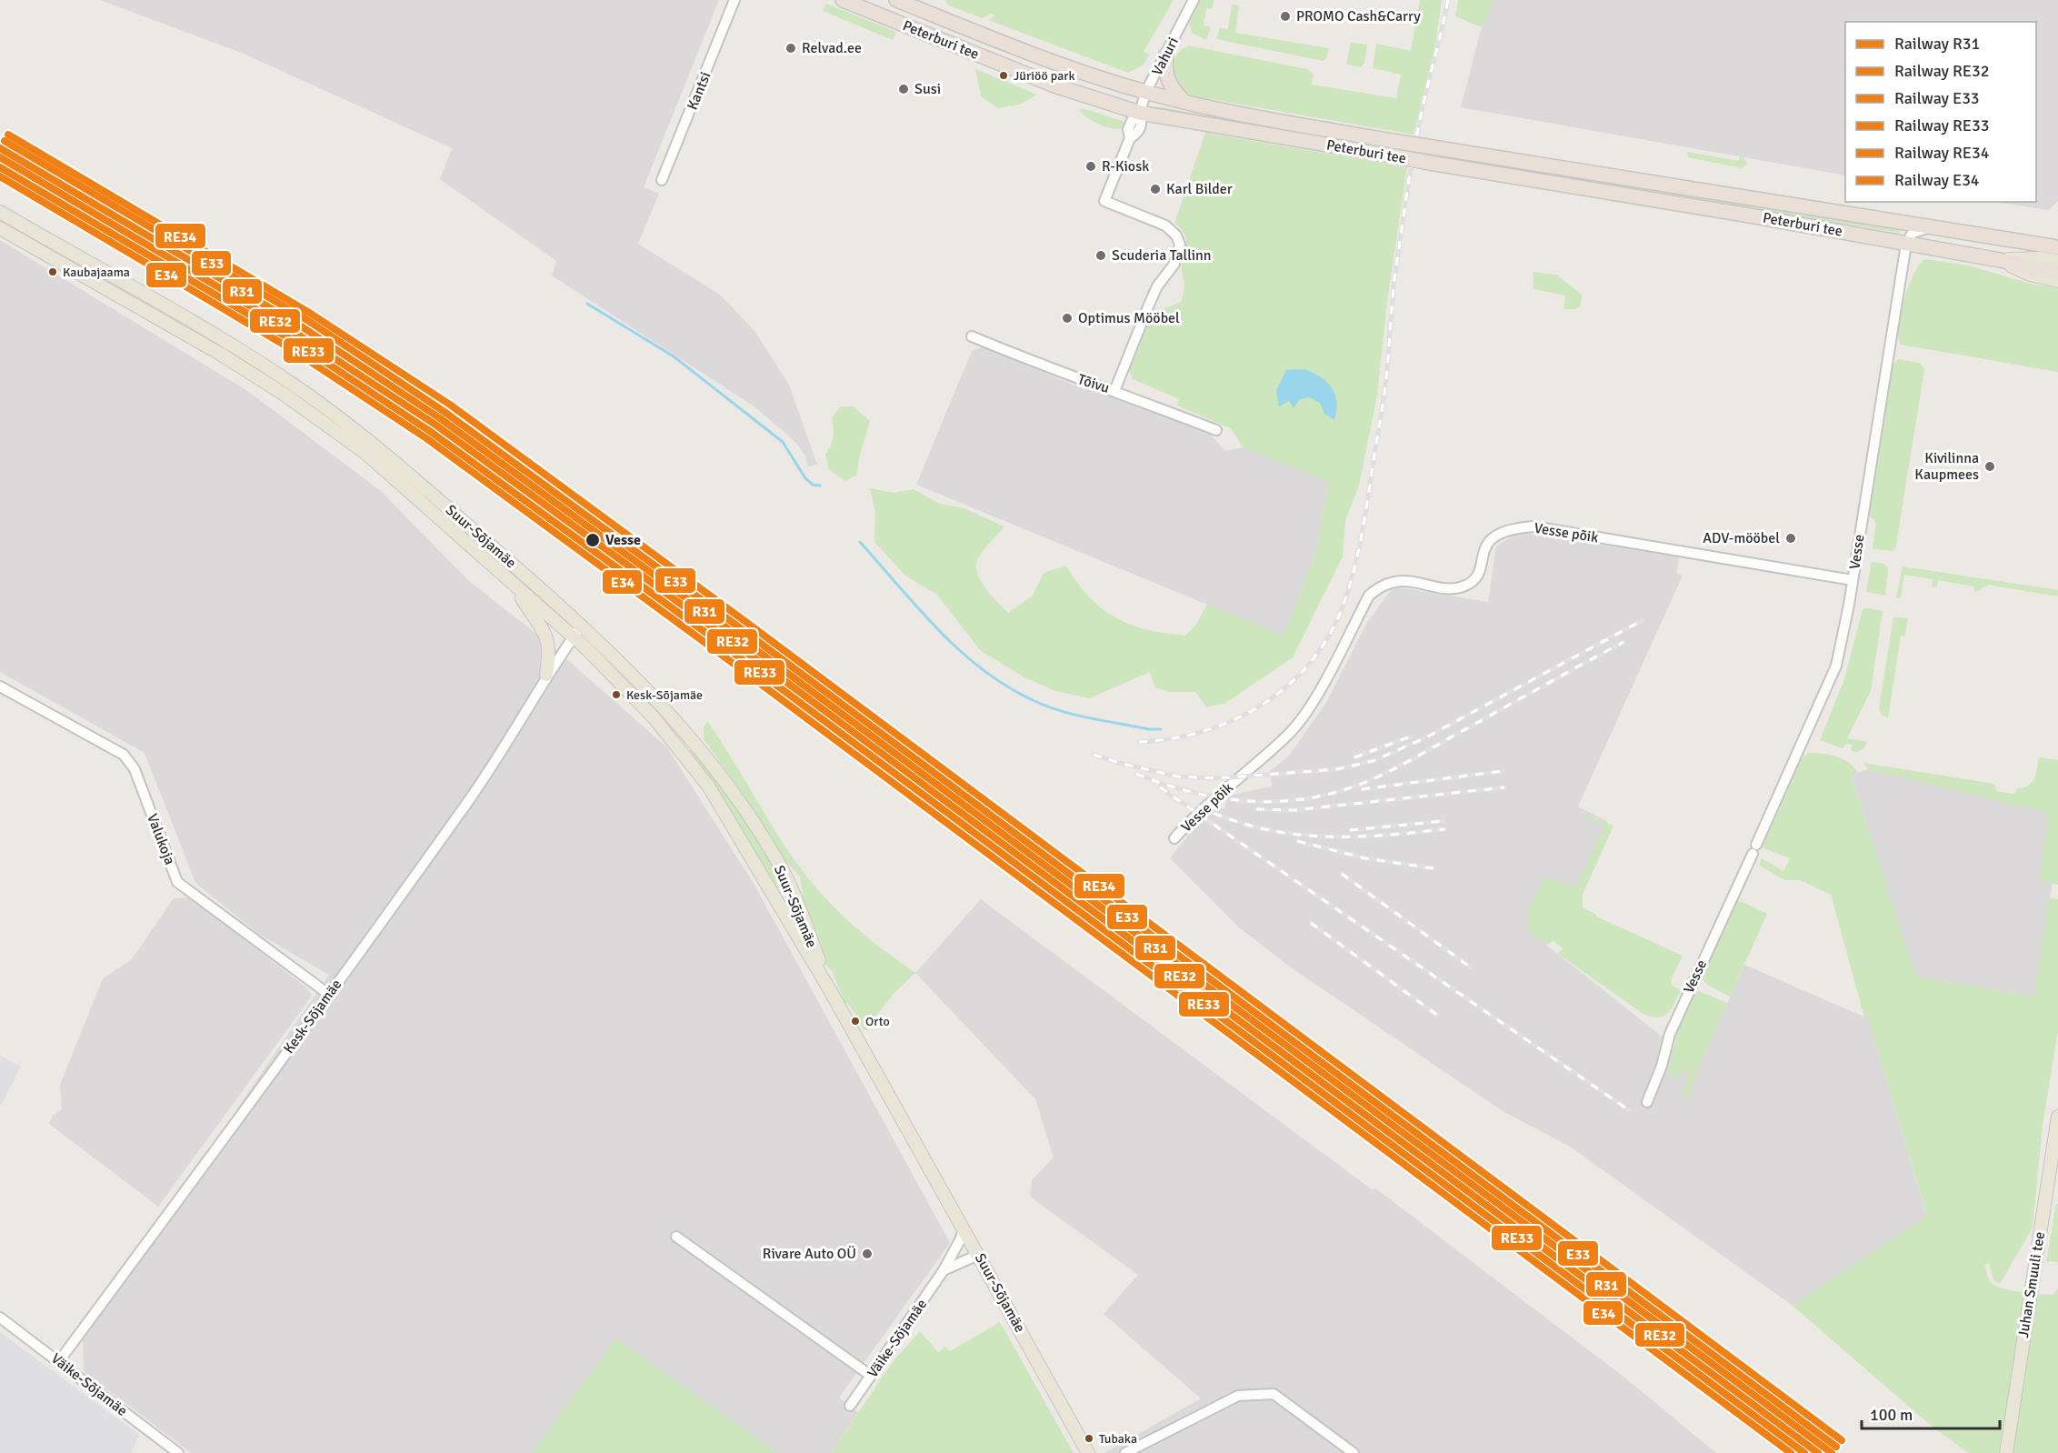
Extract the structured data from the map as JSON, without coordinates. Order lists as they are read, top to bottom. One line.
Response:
{"streets":{"highway":["Peterburi tee"],"main road":["Suur-Sõjamäe","Juhan Smuuli tee"],"street":["Vahuri","Kantsi","Tõivu","Vesse põik","Vesse","Valukoja","Kesk-Sõjamäe","Väike-Sõjamäe"]},"crossings":[["Peterburi tee","Vahuri"],["Peterburi tee","Vesse"],["Vahuri","Tõivu"],["Vesse põik","Vesse"],["Suur-Sõjamäe","Kesk-Sõjamäe"],["Suur-Sõjamäe","Väike-Sõjamäe"],["Valukoja","Kesk-Sõjamäe"],["Kesk-Sõjamäe","Väike-Sõjamäe"]],"places":["PROMO Cash&Carry","Relvad.ee","Jüriöö park","Susi","R-Kiosk","Karl Bilder","Scuderia Tallinn","Kaubajaama","Optimus Mööbel","Kivilinna Kaupmees","ADV-mööbel","Vesse","Kesk-Sõjamäe","Orto","Rivare Auto OÜ","Tubaka"],"lines":["rail line RE34","rail line E33","rail line R31","rail line RE32","rail line RE33","rail line E34"],"legend":["Railway R31","Railway RE32","Railway E33","Railway RE33","Railway RE34","Railway E34"],"scale_bar":"100 m"}
